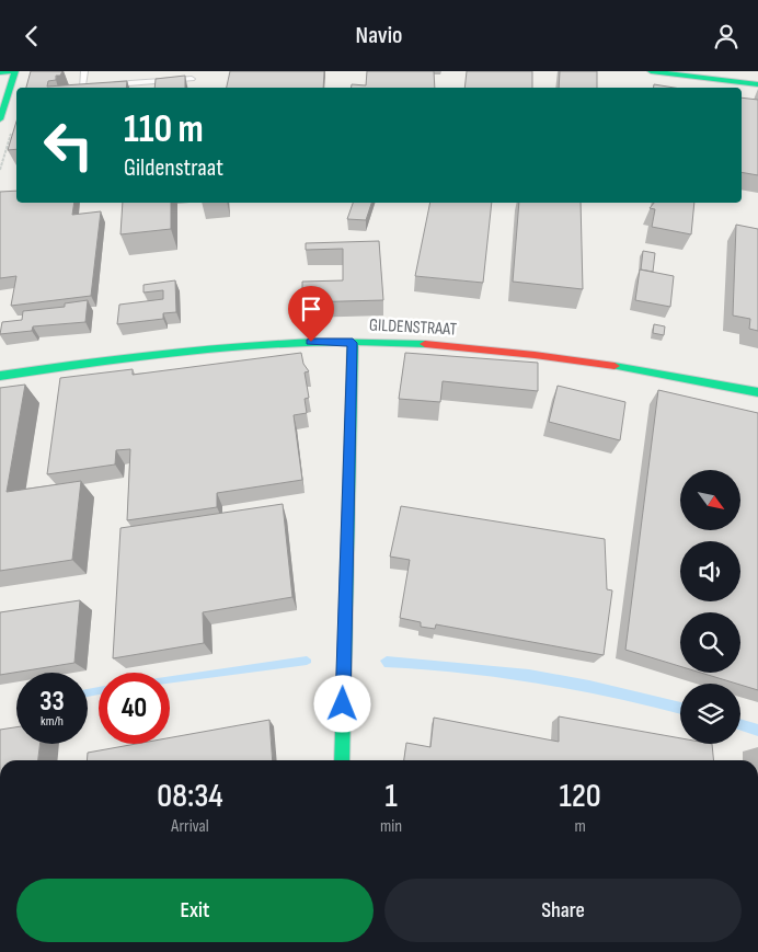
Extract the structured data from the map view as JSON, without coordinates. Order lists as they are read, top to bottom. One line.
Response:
{"streets":{"street":["GILDENSTRAAT"]},"north":"bottom right","page":{"header":"Navio","turn":["110 m","Gildenstraat"],"speed":"33 km/h","limit":"40","eta":["08:34","Arrival","1","min","120","m"],"buttons":["Exit","Share"]}}
